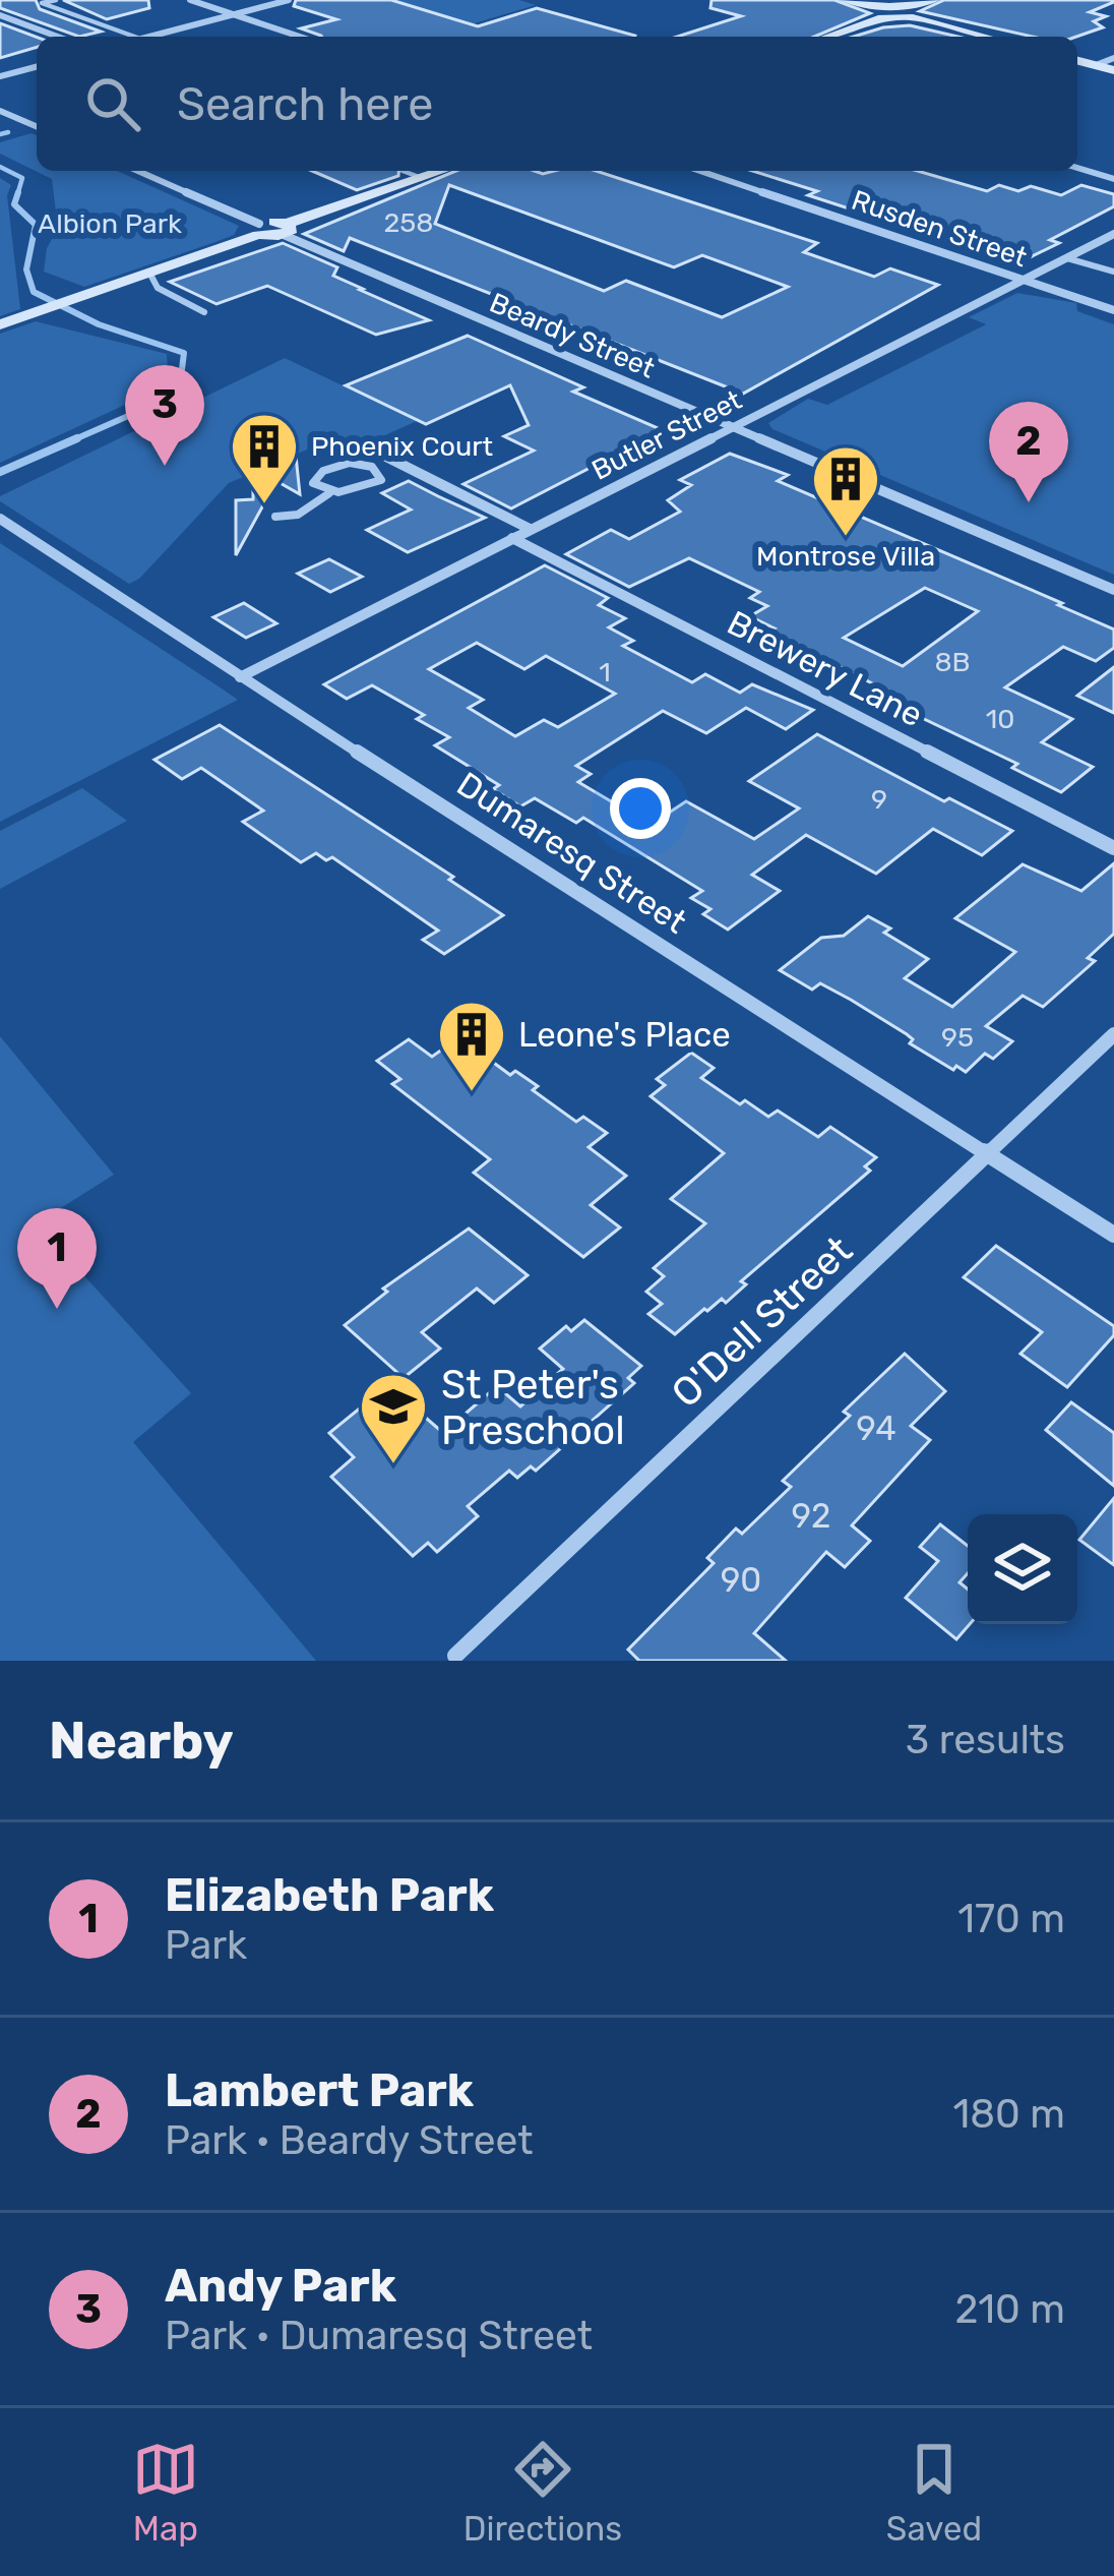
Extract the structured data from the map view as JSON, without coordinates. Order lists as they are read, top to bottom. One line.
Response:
{"streets":{"street":["Rusden Street","Beardy Street","Butler Street","Brewery Lane","Dumaresq Street","O'Dell Street"]},"crossings":[["Rusden Street","Butler Street"],["Beardy Street","Butler Street"],["Butler Street","Brewery Lane"],["Butler Street","Dumaresq Street"],["Dumaresq Street","O'Dell Street"]],"parks":["Albion Park"],"places":{"building":["Phoenix Court","Montrose Villa","Leone's Place"],"school or university":["St Peter's Preschool"]},"house_numbers":["258","8B","1","10","9","95","94","92","90"],"page":{"search":"Search here","pins":["3","2","1"],"heading":["Nearby","3 results"],"list":[{"mark":"1","name":"Elizabeth Park","note":"Park","value":"170 m"},{"mark":"2","name":"Lambert Park","note":"Park · Beardy Street","value":"180 m"},{"mark":"3","name":"Andy Park","note":"Park · Dumaresq Street","value":"210 m"}],"nav":["Map","Directions","Saved"]}}
